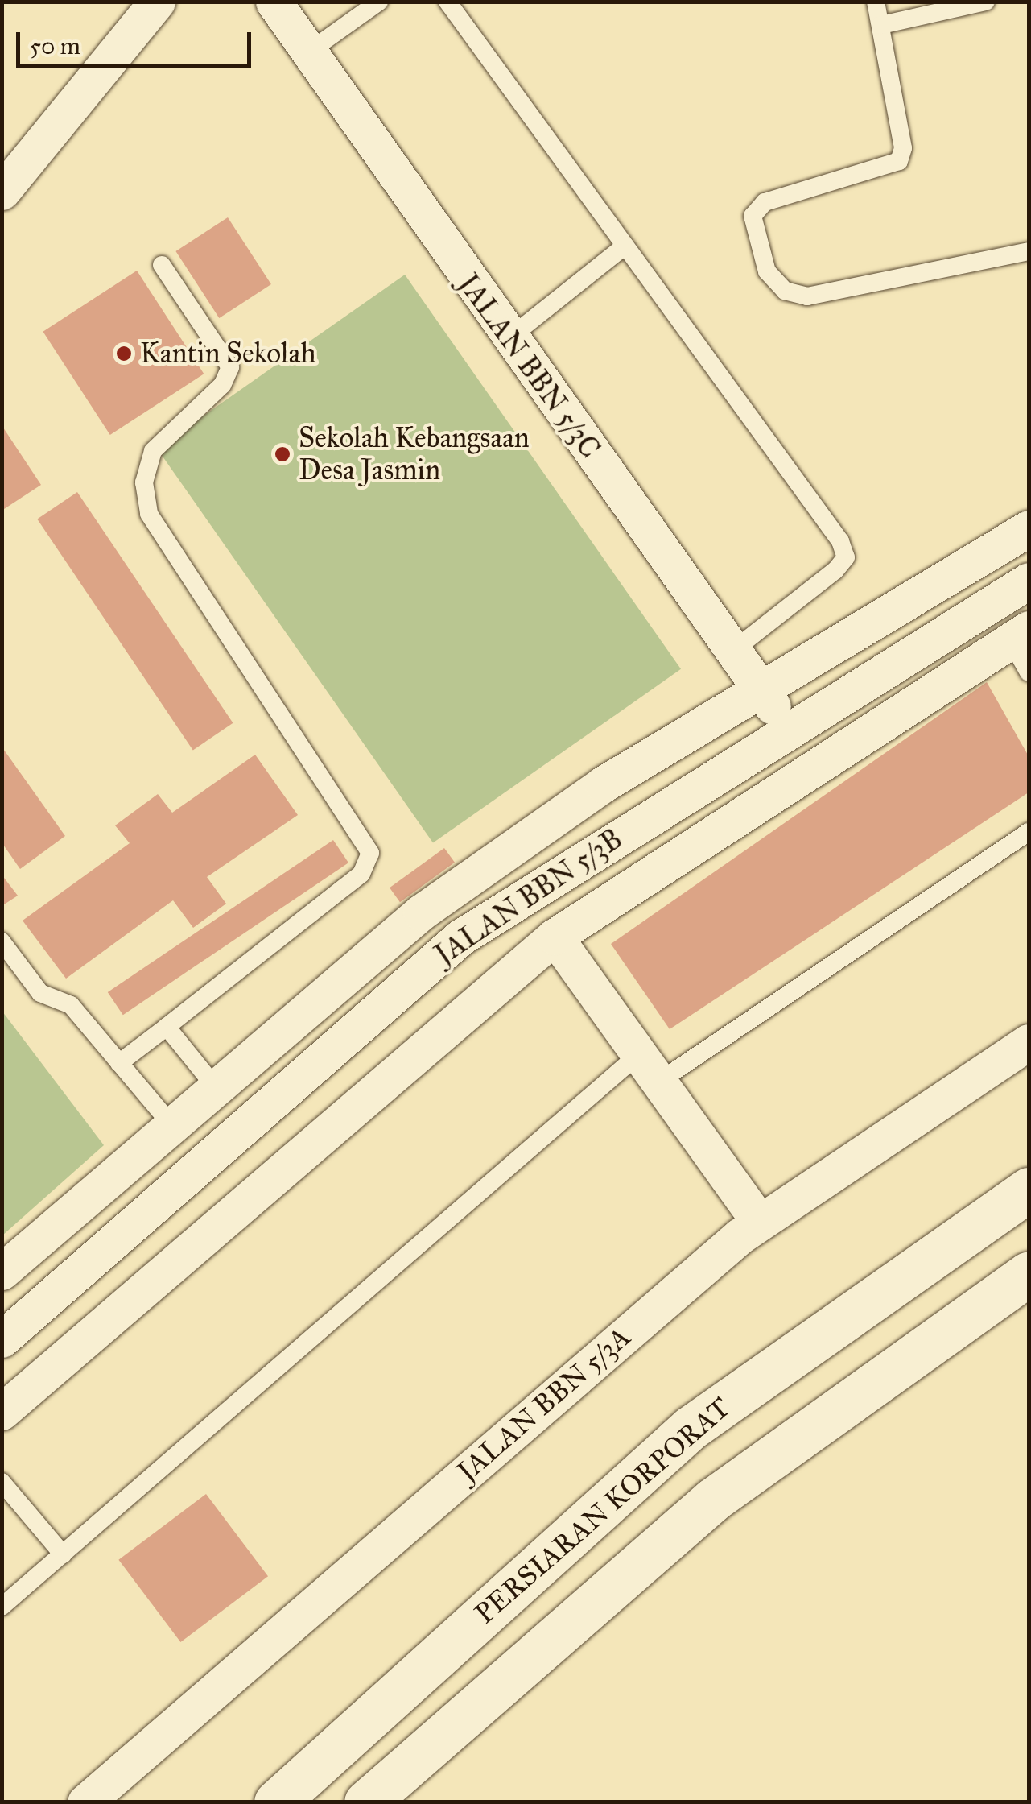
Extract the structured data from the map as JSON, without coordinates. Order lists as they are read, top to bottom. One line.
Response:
{"streets":{"main road":["PERSIARAN KORPORAT"],"street":["JALAN BBN 5/3C","JALAN BBN 5/3B","JALAN BBN 5/3A"]},"crossings":[["JALAN BBN 5/3C","JALAN BBN 5/3B"]],"places":["Kantin Sekolah","Sekolah Kebangsaan Desa Jasmin"],"scale_bar":"50 m"}
